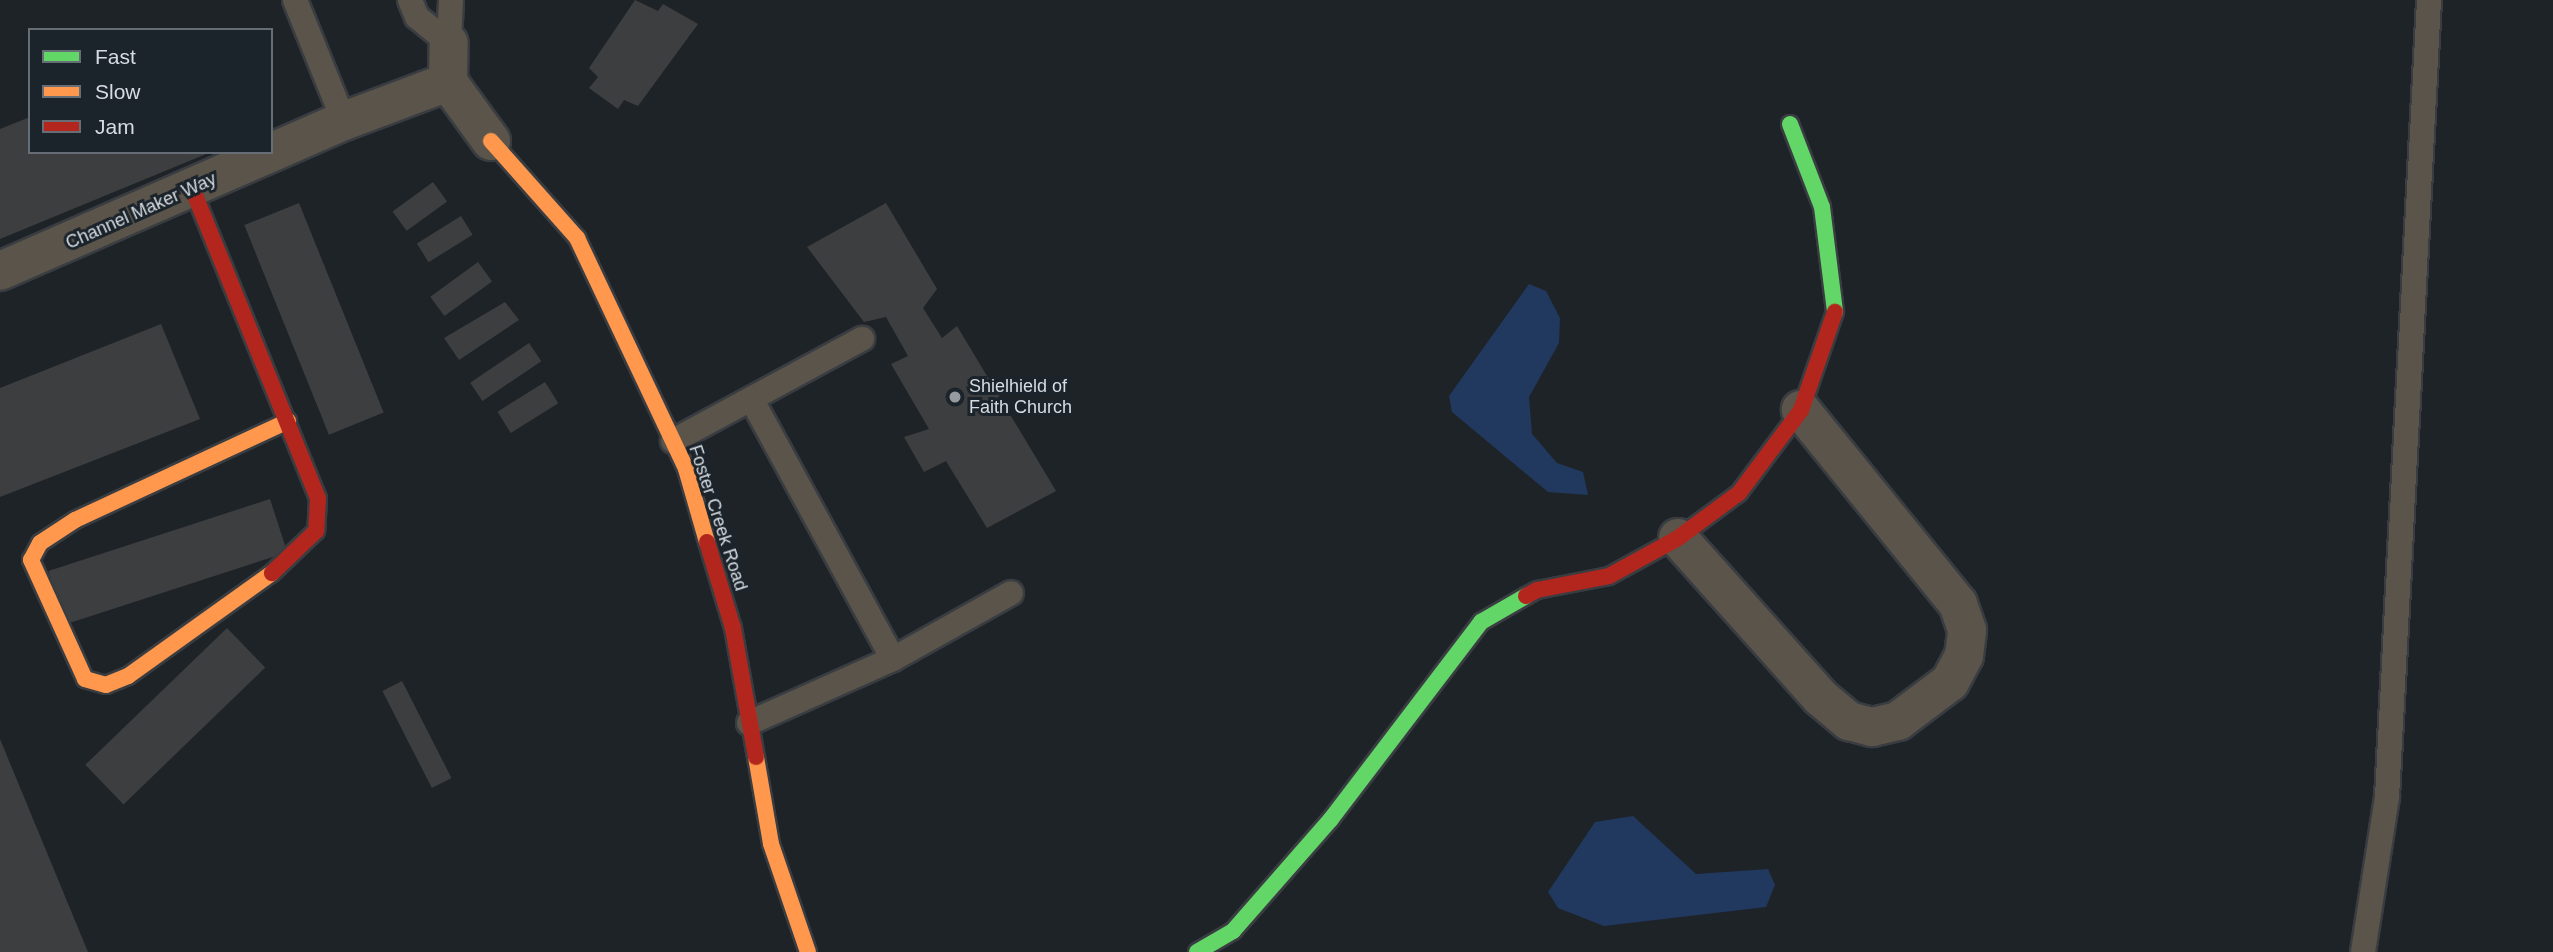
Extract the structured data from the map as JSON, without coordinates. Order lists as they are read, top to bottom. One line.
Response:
{"streets":{"street":["Channel Maker Way","Foster Creek Road"]},"places":["Shielhield of Faith Church"],"legend":["Fast","Slow","Jam"]}
